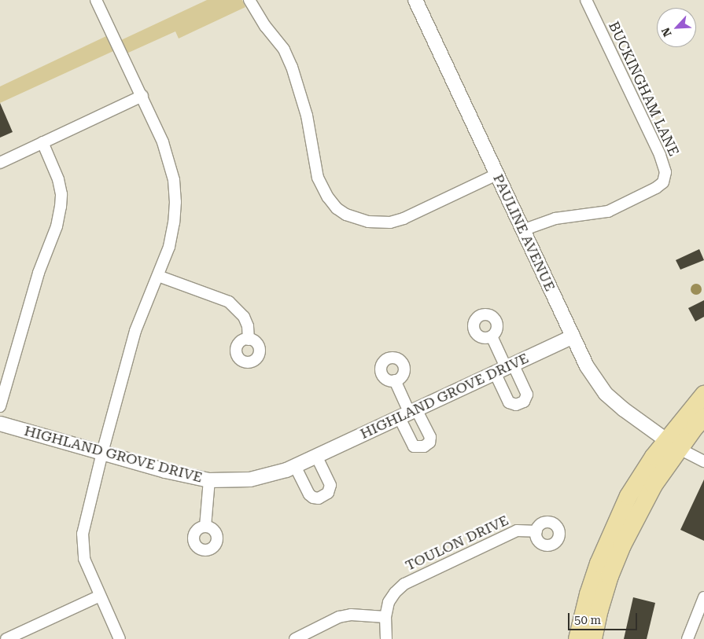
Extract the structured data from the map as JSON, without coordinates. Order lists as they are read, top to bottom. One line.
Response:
{"streets":{"street":["BUCKINGHAM LANE","PAULINE AVENUE","HIGHLAND GROVE DRIVE","TOULON DRIVE"]},"crossings":[["BUCKINGHAM LANE","PAULINE AVENUE"],["PAULINE AVENUE","HIGHLAND GROVE DRIVE"]],"scale_bar":"50 m","north":"bottom left"}
